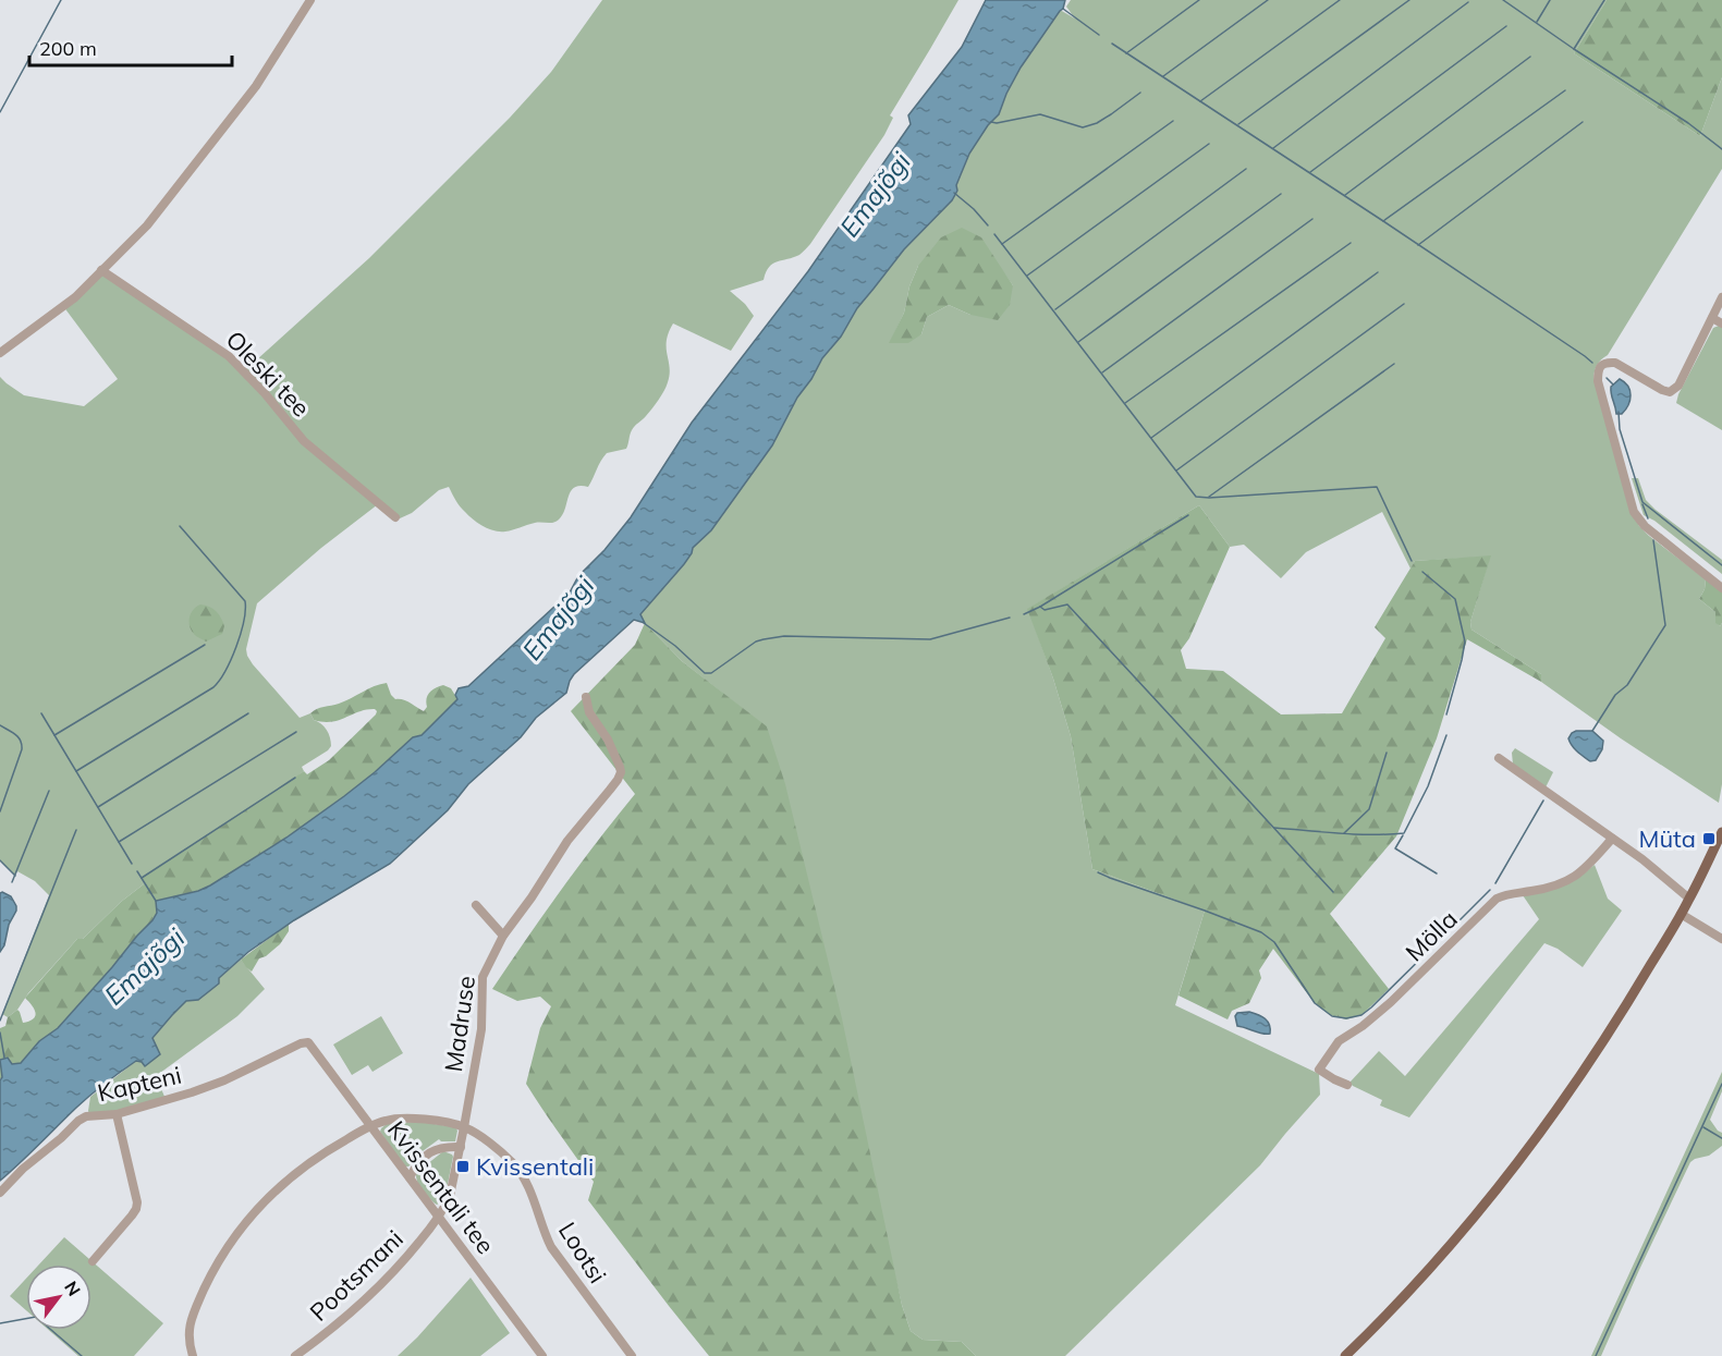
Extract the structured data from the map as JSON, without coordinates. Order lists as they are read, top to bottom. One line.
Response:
{"streets":{"street":["Oleski tee","Mölla","Madruse","Kapteni","Kvissentali tee","Lootsi","Pootsmani"]},"crossings":[["Madruse","Kvissentali tee"],["Madruse","Lootsi"],["Madruse","Pootsmani"],["Kapteni","Kvissentali tee"],["Kvissentali tee","Lootsi"],["Kvissentali tee","Pootsmani"]],"water":["Emajõgi"],"places":{"transit":["Müta","Kvissentali"]},"scale_bar":"200 m","north":"top right"}
